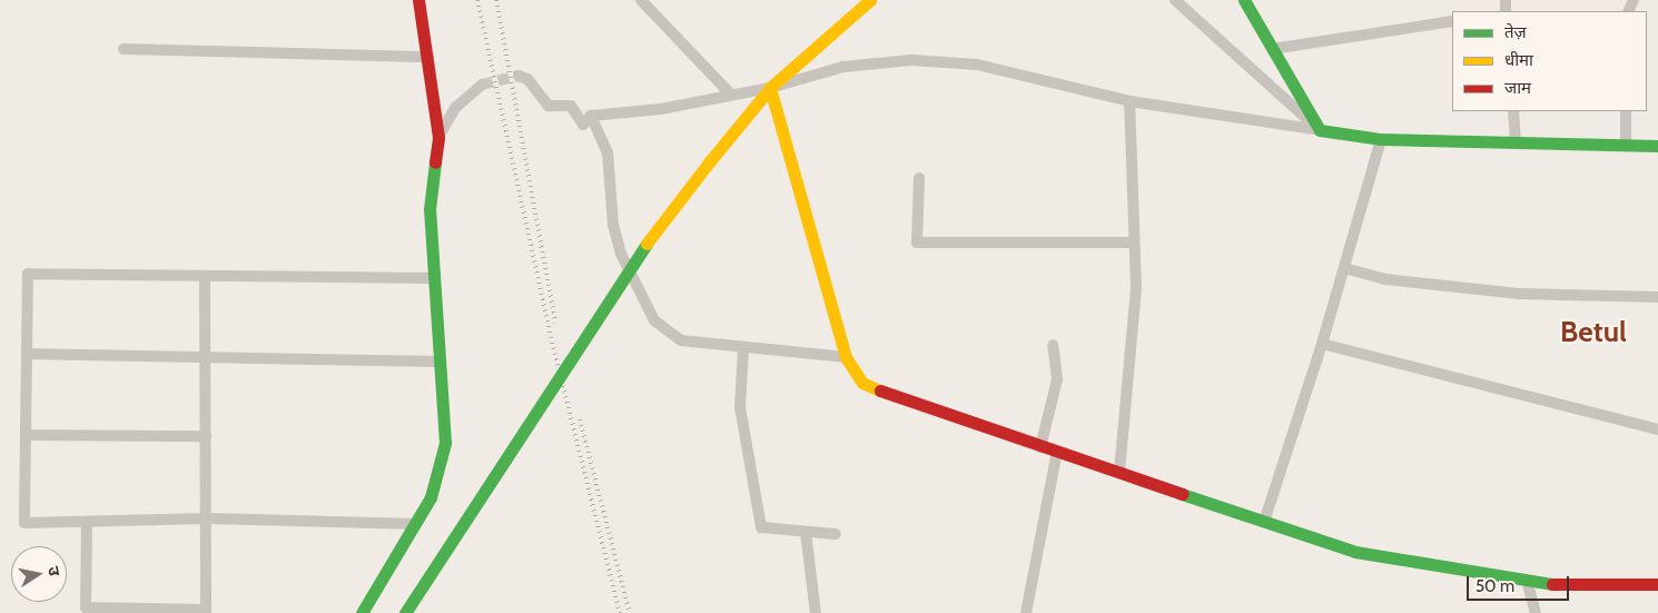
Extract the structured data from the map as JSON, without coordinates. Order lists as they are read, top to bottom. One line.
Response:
{"districts":["Betul"],"legend":["तेज़","धीमा","जाम"],"scale_bar":"50 m","north":"right"}
